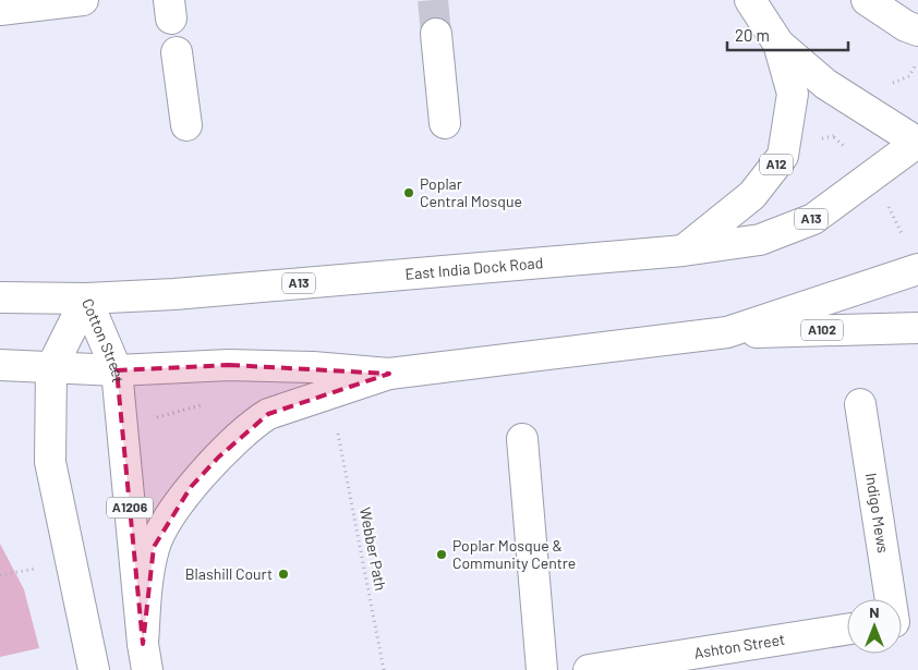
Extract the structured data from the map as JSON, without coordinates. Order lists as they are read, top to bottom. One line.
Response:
{"streets":{"main road":["A12","A13","East India Dock Road","A102","Cotton Street","A1206","Indigo Mews","Ashton Street"],"path":["Webber Path"]},"crossings":[["A12","East India Dock Road"],["East India Dock Road","Cotton Street"],["Cotton Street","A1206"]],"places":["Poplar Central Mosque","Poplar Mosque & Community Centre","Blashill Court"],"scale_bar":"20 m","north":"top"}
